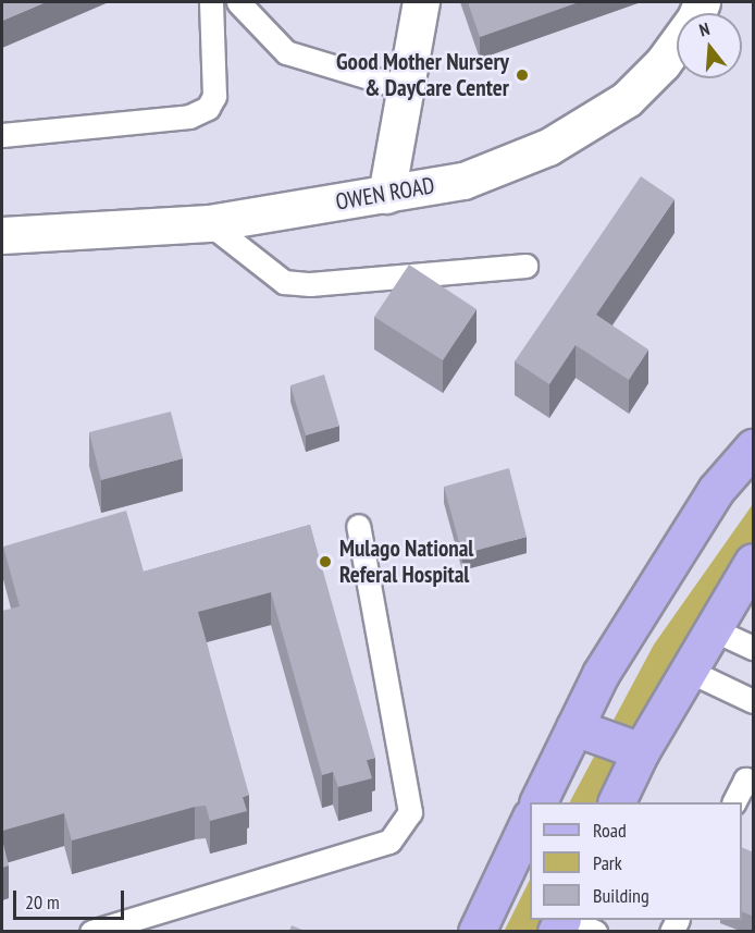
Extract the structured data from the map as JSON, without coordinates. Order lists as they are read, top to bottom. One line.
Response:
{"streets":{"street":["OWEN ROAD"]},"places":["Good Mother Nursery & DayCare Center","Mulago National Referal Hospital"],"legend":["Road","Park","Building"],"scale_bar":"20 m","north":"top"}
